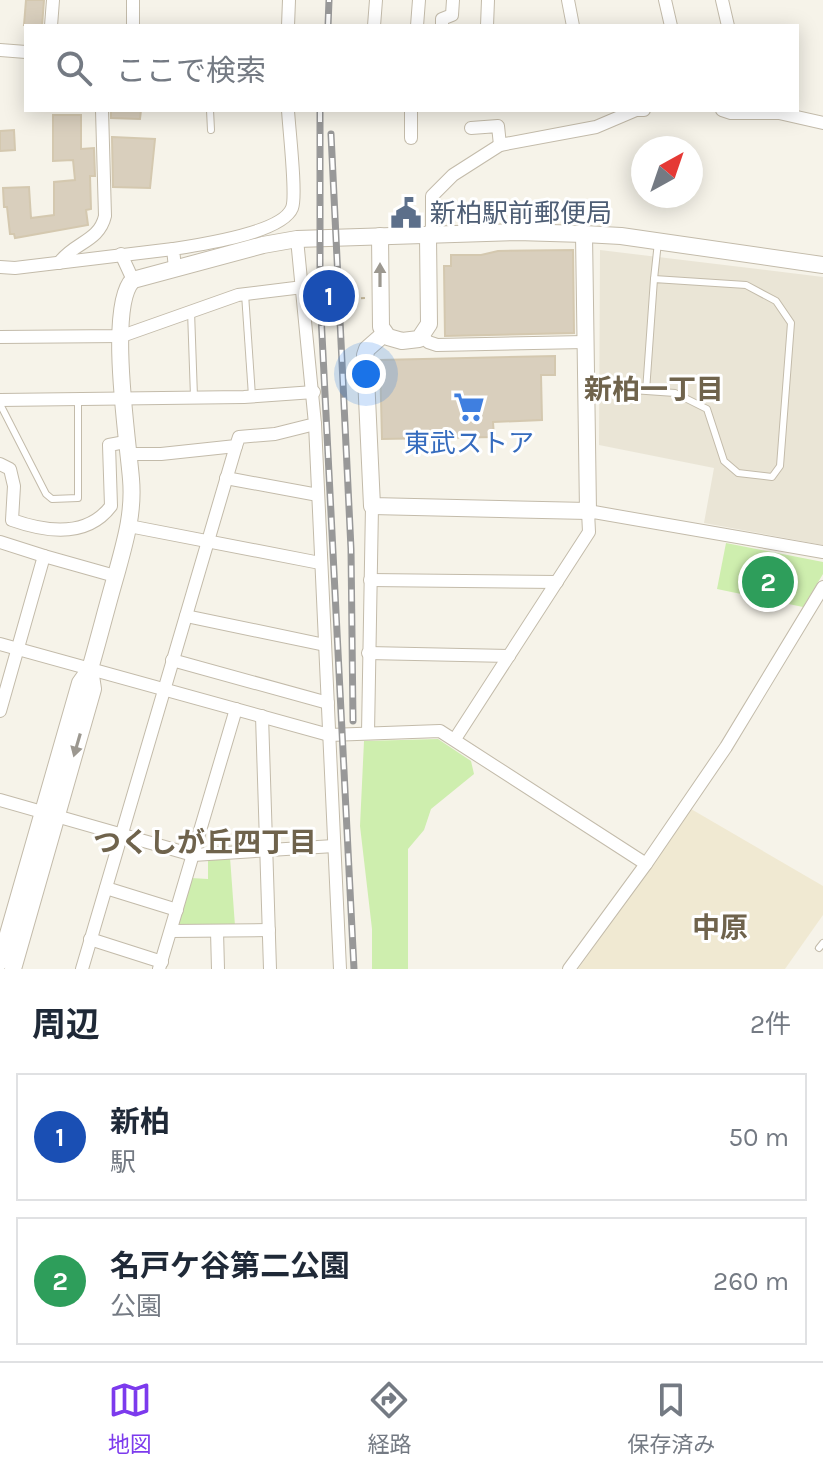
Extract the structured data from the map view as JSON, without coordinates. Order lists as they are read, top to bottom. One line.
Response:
{"districts":["新柏一丁目","つくしが丘四丁目","中原"],"places":{"public building":["新柏駅前郵便局"],"supermarket":["東武ストア"]},"north":"top right","page":{"search":"ここで検索","pins":["1","2"],"heading":["周辺","2件"],"list":[{"mark":"1","name":"新柏","note":"駅","value":"50 m"},{"mark":"2","name":"名戸ケ谷第二公園","note":"公園","value":"260 m"}],"nav":["地図","経路","保存済み"]}}
